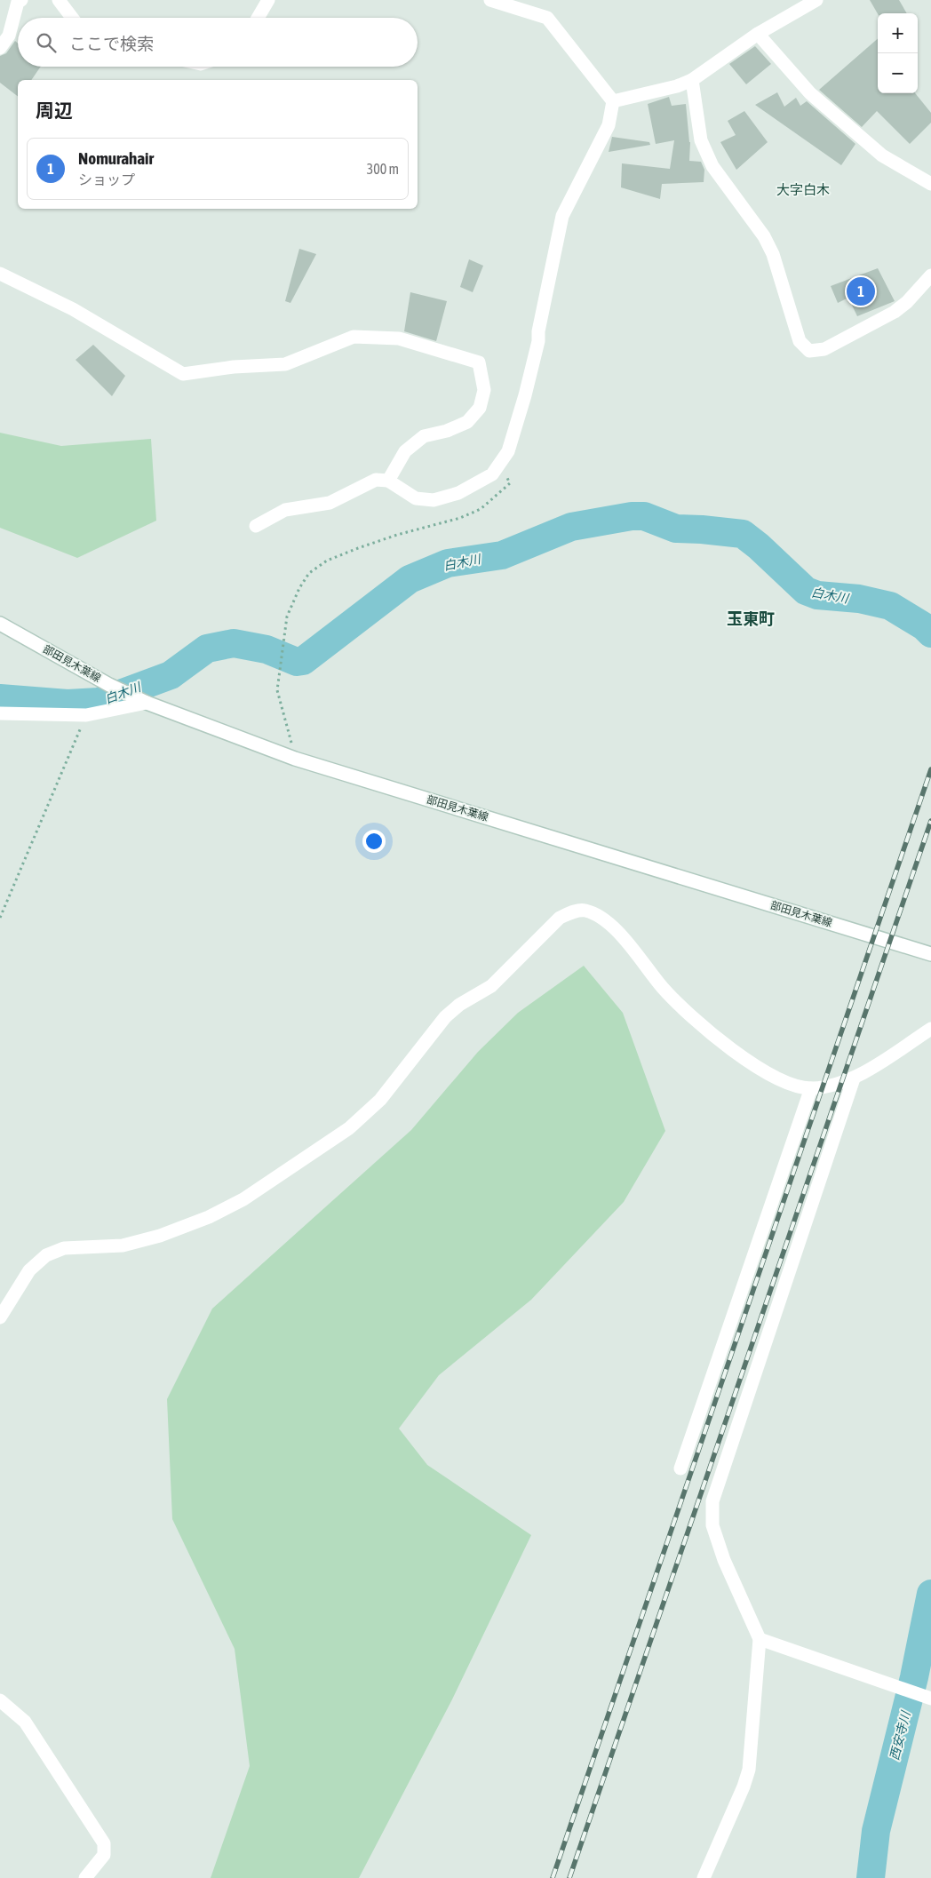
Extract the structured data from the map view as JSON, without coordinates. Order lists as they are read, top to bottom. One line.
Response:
{"streets":{"street":["部田見木葉線"]},"districts":["大字白木","玉東町"],"water":["白木川","西安寺川"],"page":{"map_buttons":["+","−"],"search":"ここで検索","heading":"周辺","list":[{"mark":"1","name":"Nomurahair","note":"ショップ","value":"300 m"}],"pins":"1"}}
